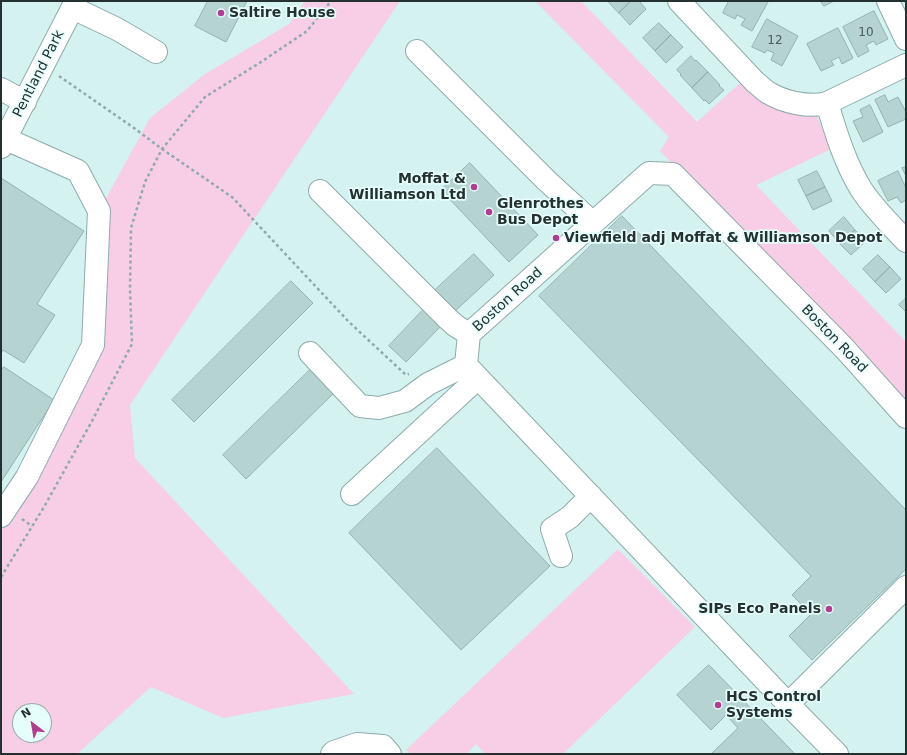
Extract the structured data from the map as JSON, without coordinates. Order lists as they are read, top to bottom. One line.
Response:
{"streets":{"street":["Pentland Park","Boston Road"]},"places":["Saltire House","Moffat & Williamson Ltd","Glenrothes Bus Depot","Viewfield adj Moffat & Williamson Depot","SIPs Eco Panels","HCS Control Systems"],"house_numbers":["10","12"],"north":"top left"}
